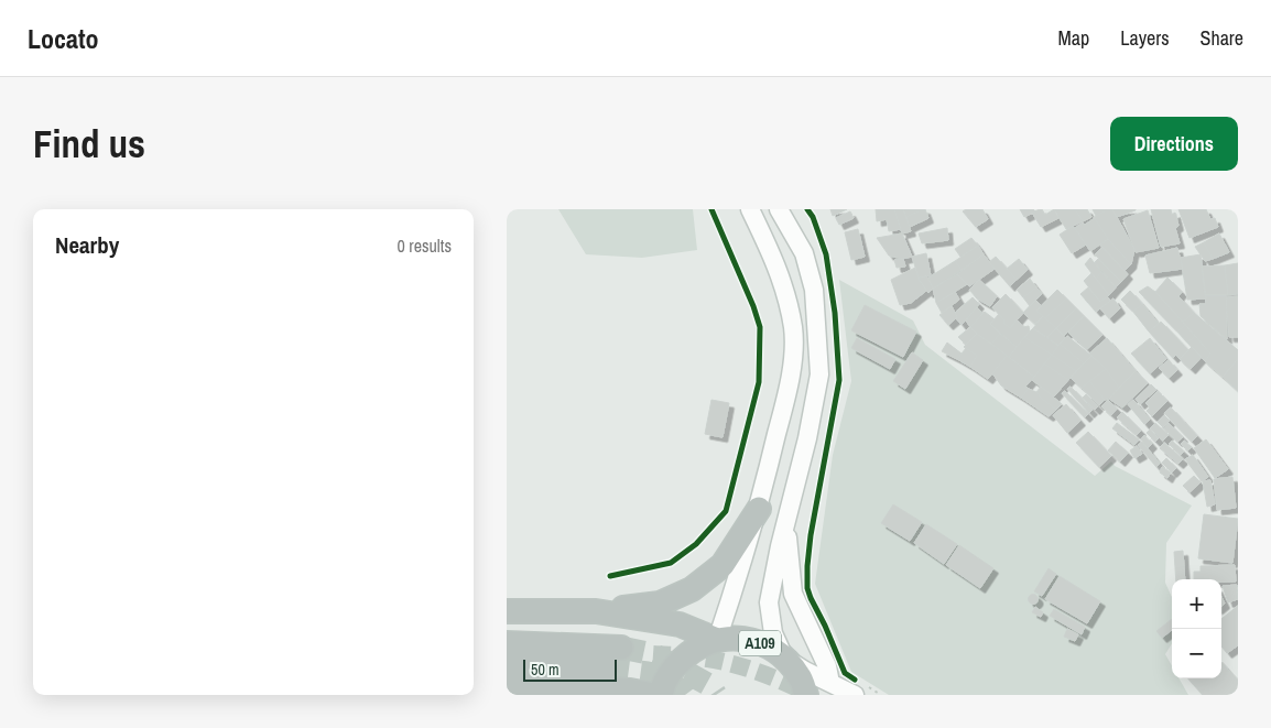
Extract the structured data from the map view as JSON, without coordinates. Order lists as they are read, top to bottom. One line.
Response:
{"streets":{"highway":["A109"]},"scale_bar":"50 m","page":{"header":"Locato","nav":["Map","Layers","Share"],"buttons":"Directions","title":"Find us","heading":["Nearby","0 results"],"map_buttons":["+","−"],"scale":"50 m"}}
